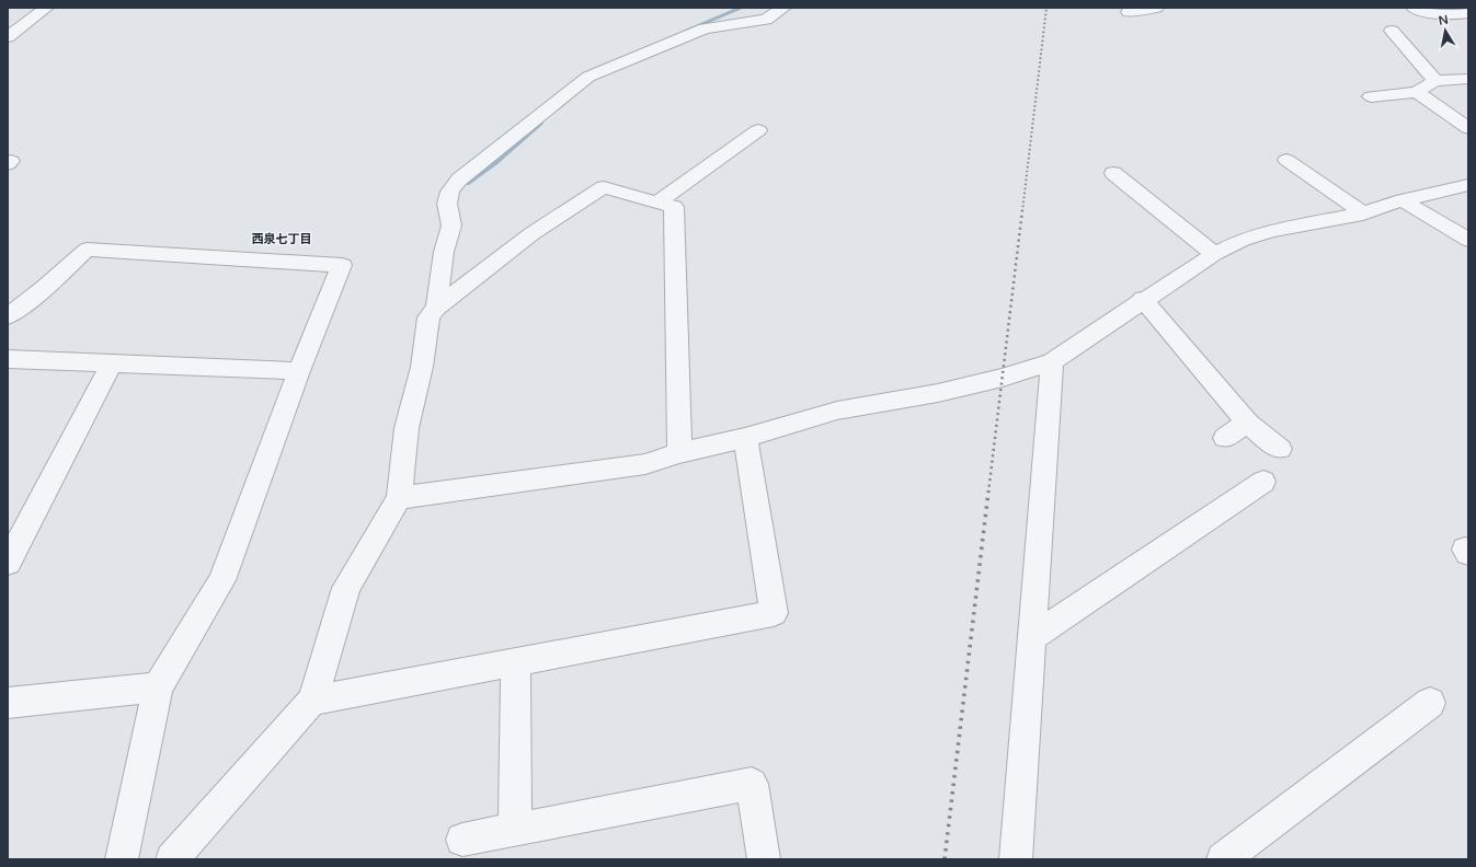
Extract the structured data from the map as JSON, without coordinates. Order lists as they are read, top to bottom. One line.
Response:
{"districts":["西泉七丁目"],"north":"top"}
